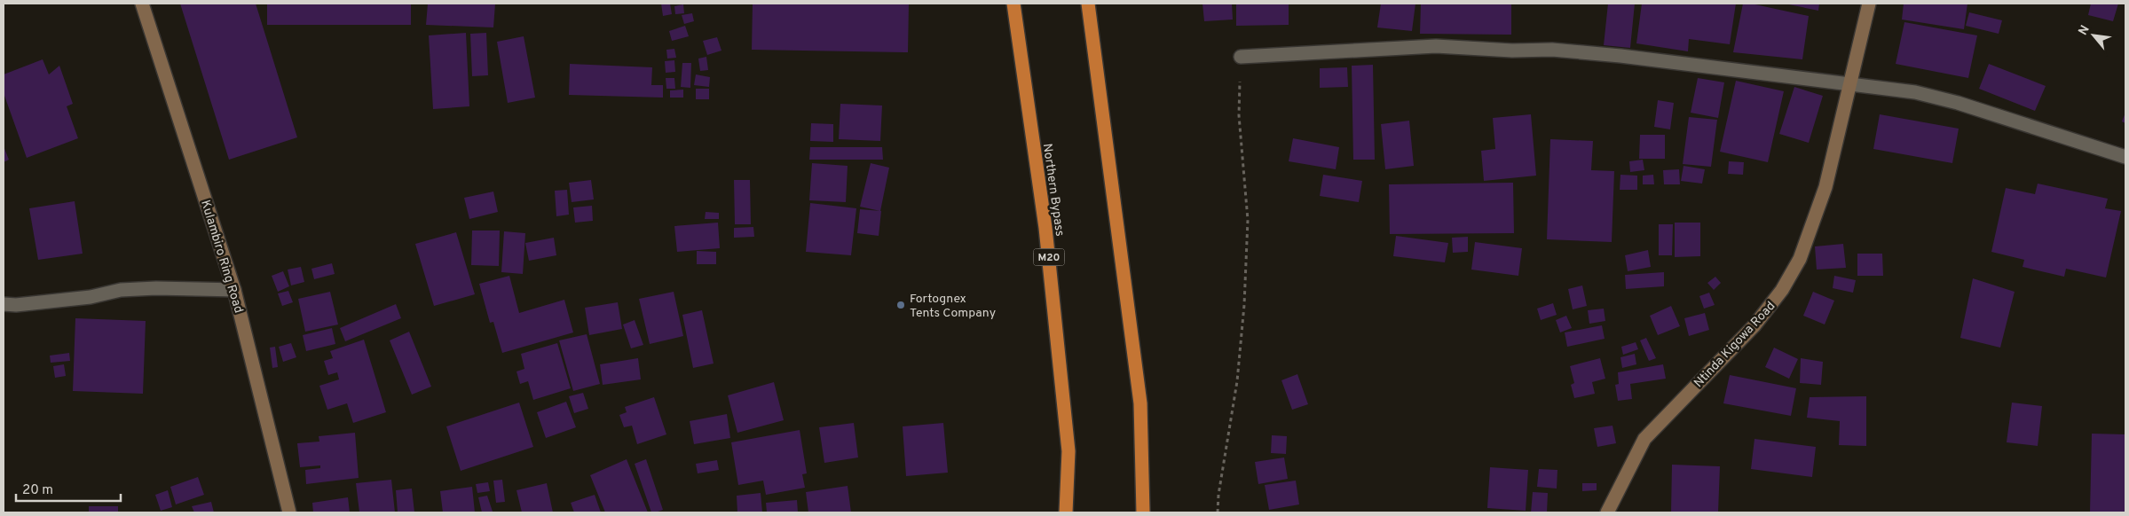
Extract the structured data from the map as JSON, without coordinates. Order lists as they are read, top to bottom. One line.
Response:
{"streets":{"highway":["Northern Bypass","M20"],"street":["Kulambiro Ring Road","Ntinda Kigowa Road"]},"places":["Fortognex Tents Company"],"scale_bar":"20 m","north":"top left"}
